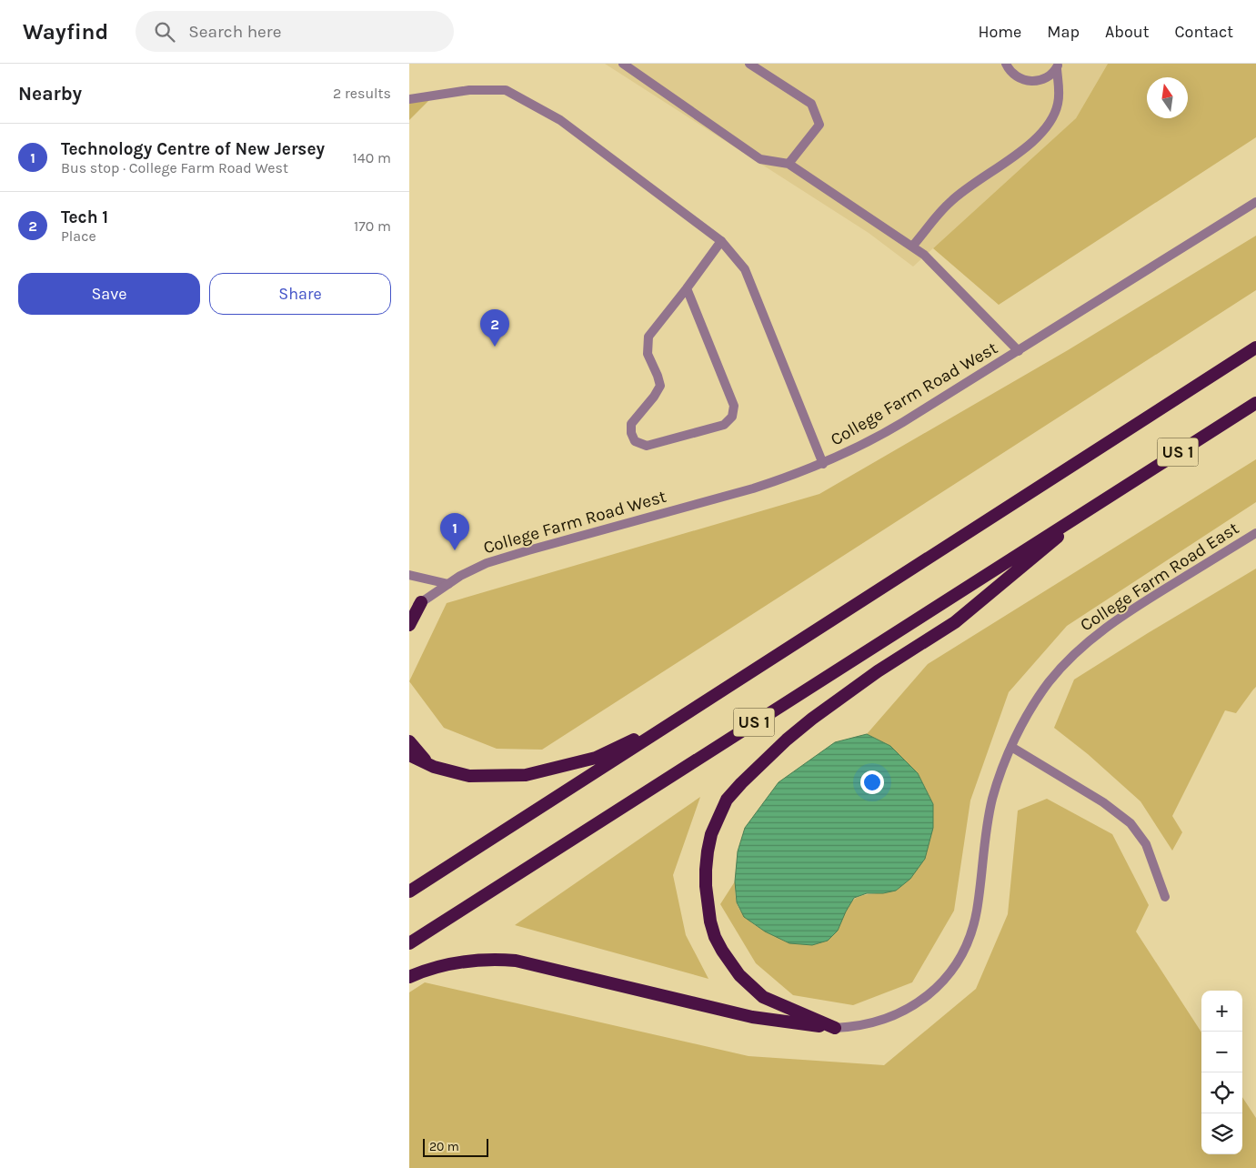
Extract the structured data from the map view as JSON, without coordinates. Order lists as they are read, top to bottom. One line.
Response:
{"streets":{"highway":["US 1"],"street":["College Farm Road West","College Farm Road East"]},"scale_bar":"20 m","north":"top","page":{"header":"Wayfind","search":"Search here","nav":["Home","Map","About","Contact"],"heading":["Nearby","2 results"],"list":[{"mark":"1","name":"Technology Centre of New Jersey","note":"Bus stop · College Farm Road West","value":"140 m"},{"mark":"2","name":"Tech 1","note":"Place","value":"170 m"}],"buttons":["Save","Share"],"pins":["2","1"],"map_buttons":["+","−"],"scale":"20 m"}}
